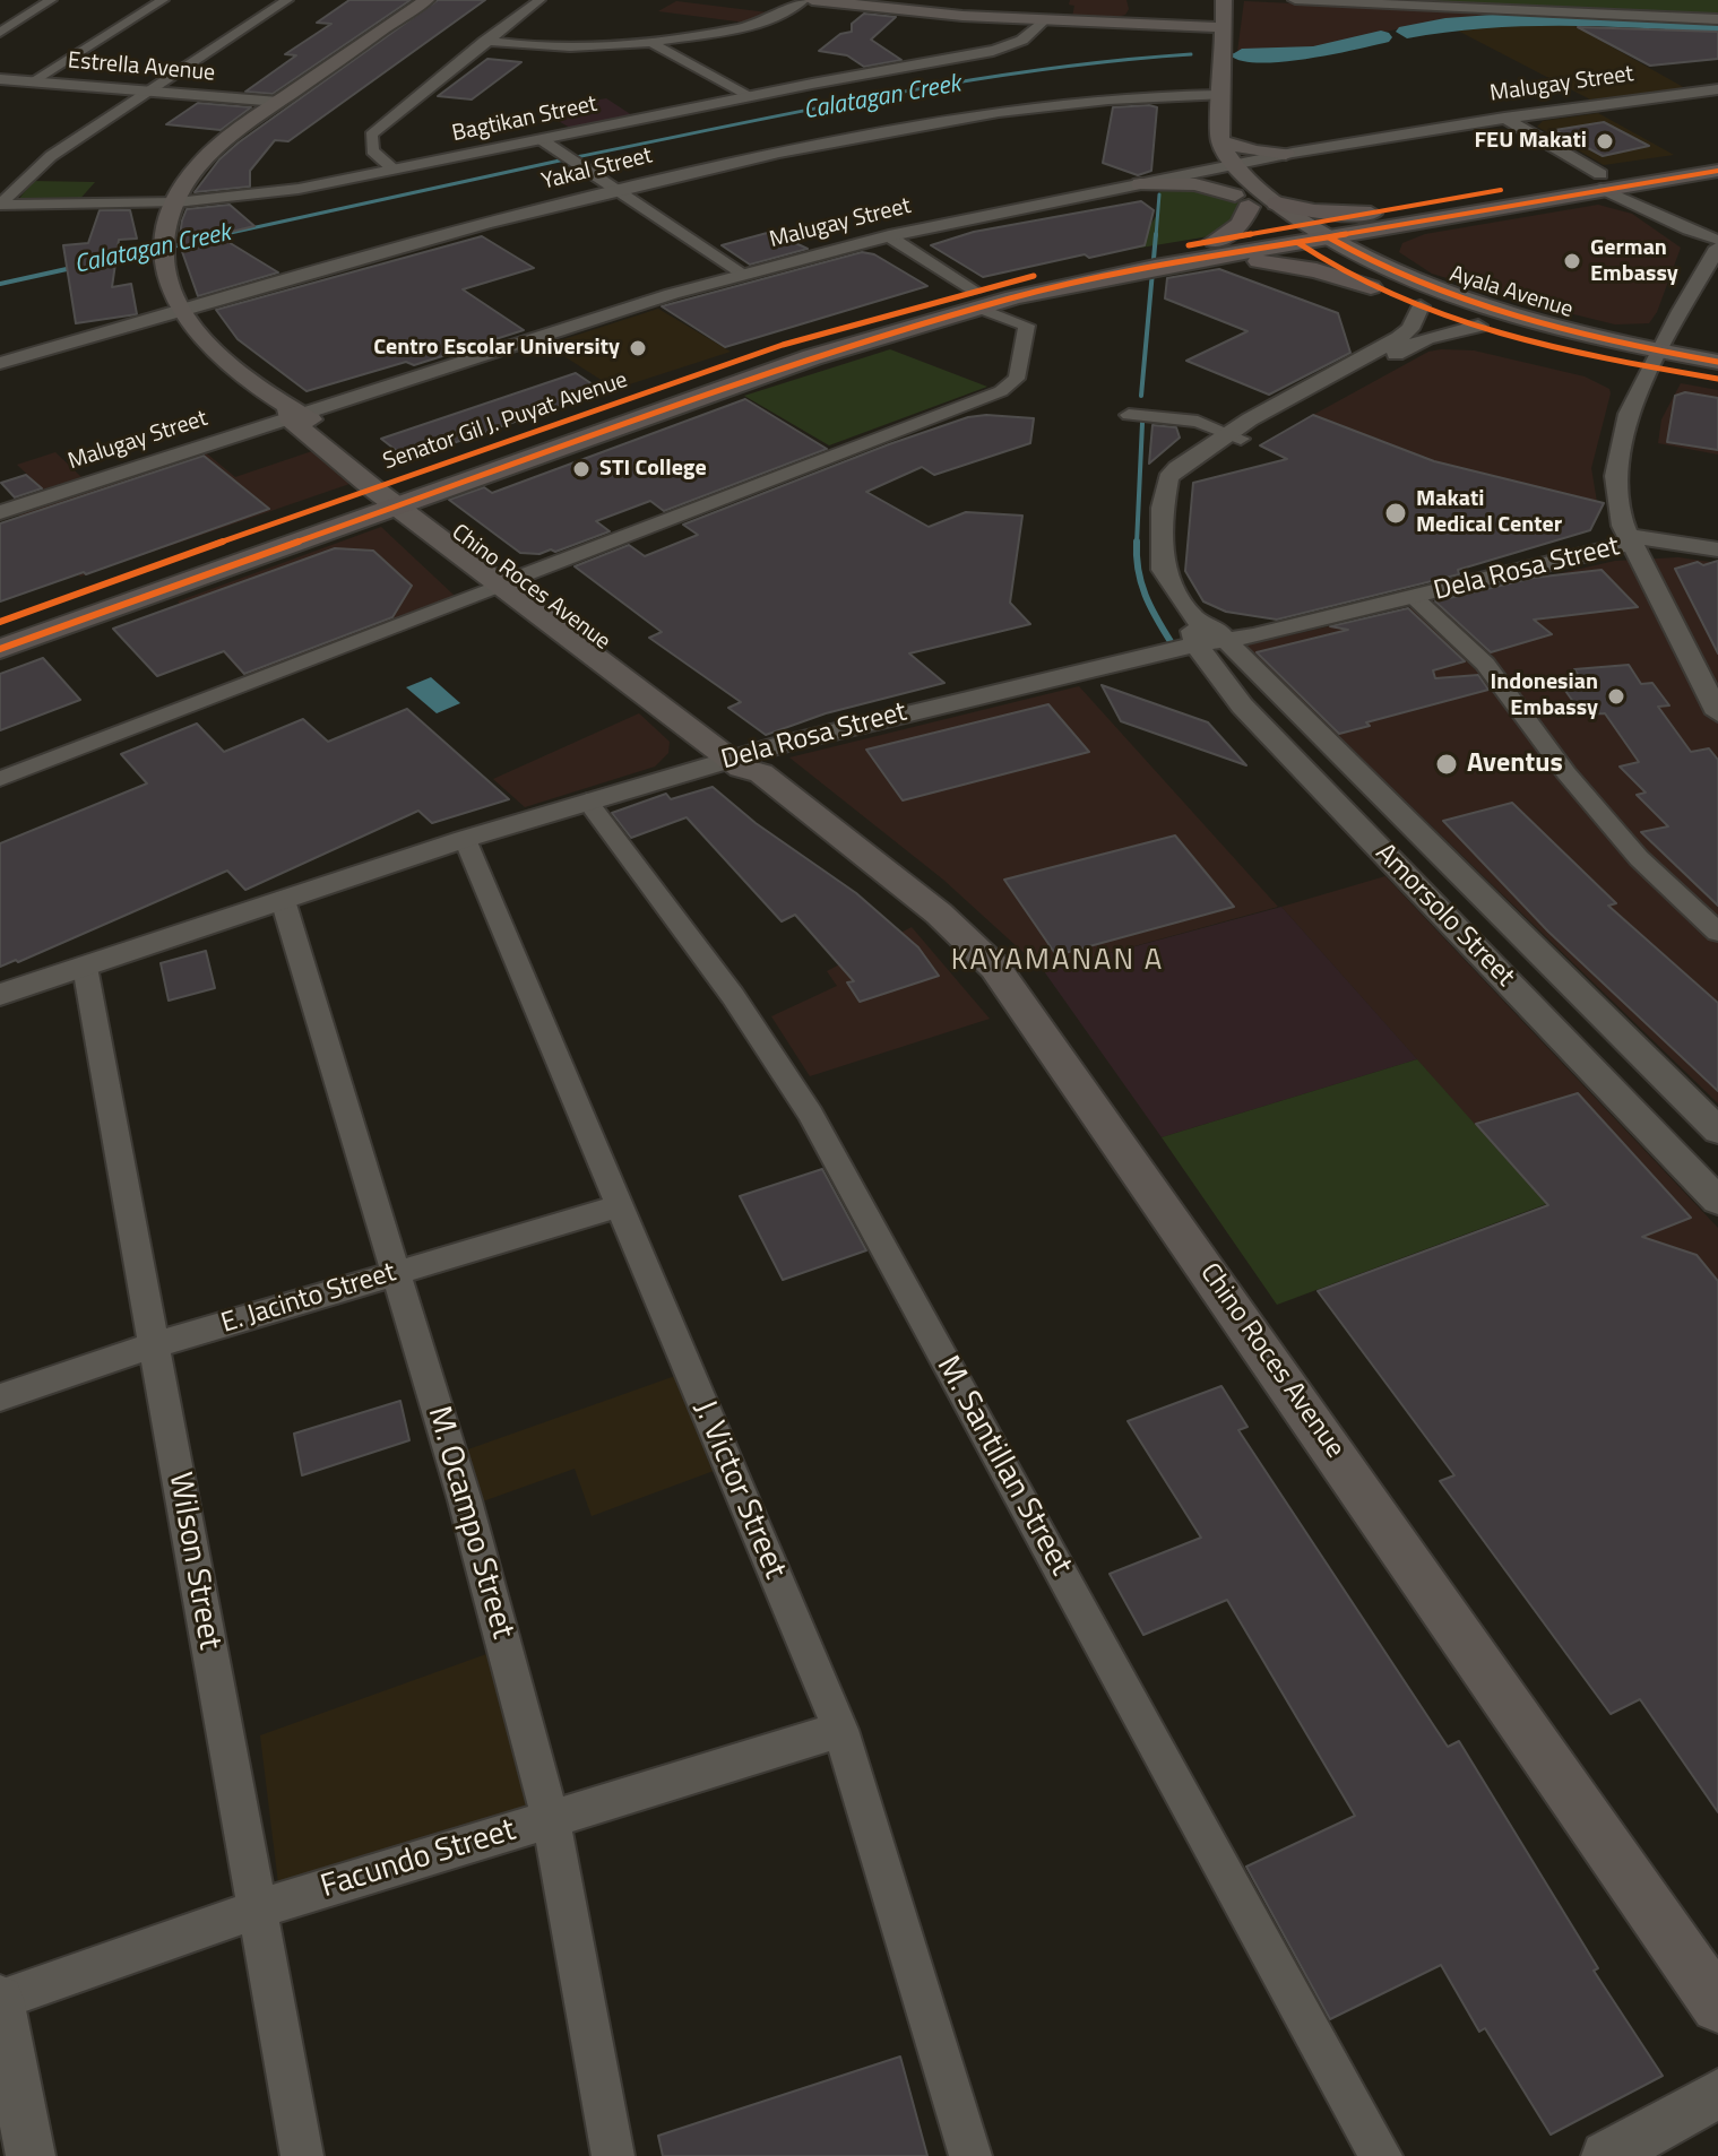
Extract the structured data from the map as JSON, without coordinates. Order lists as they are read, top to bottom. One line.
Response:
{"streets":{"main road":["Ayala Avenue","Senator Gil J. Puyat Avenue","Chino Roces Avenue"],"street":["Estrella Avenue","Malugay Street","Bagtikan Street","Yakal Street","Dela Rosa Street","Amorsolo Street","E. Jacinto Street","M. Santillan Street","J. Victor Street","M. Ocampo Street","Wilson Street","Facundo Street"]},"crossings":[["Estrella Avenue","Chino Roces Avenue"],["Malugay Street","Chino Roces Avenue"],["Bagtikan Street","Chino Roces Avenue"],["Yakal Street","Chino Roces Avenue"],["Ayala Avenue","Senator Gil J. Puyat Avenue"],["Ayala Avenue","Amorsolo Street"],["Senator Gil J. Puyat Avenue","Chino Roces Avenue"],["Dela Rosa Street","Chino Roces Avenue"],["Dela Rosa Street","Amorsolo Street"],["Dela Rosa Street","M. Santillan Street"],["Dela Rosa Street","J. Victor Street"],["Dela Rosa Street","M. Ocampo Street"],["Dela Rosa Street","Wilson Street"],["E. Jacinto Street","J. Victor Street"],["E. Jacinto Street","M. Ocampo Street"],["E. Jacinto Street","Wilson Street"],["J. Victor Street","Facundo Street"],["M. Ocampo Street","Facundo Street"],["Wilson Street","Facundo Street"]],"districts":["KAYAMANAN A"],"water":["Calatagan Creek"],"places":["FEU Makati","German Embassy","Centro Escolar University","STI College","Makati Medical Center","Indonesian Embassy","Aventus"]}
